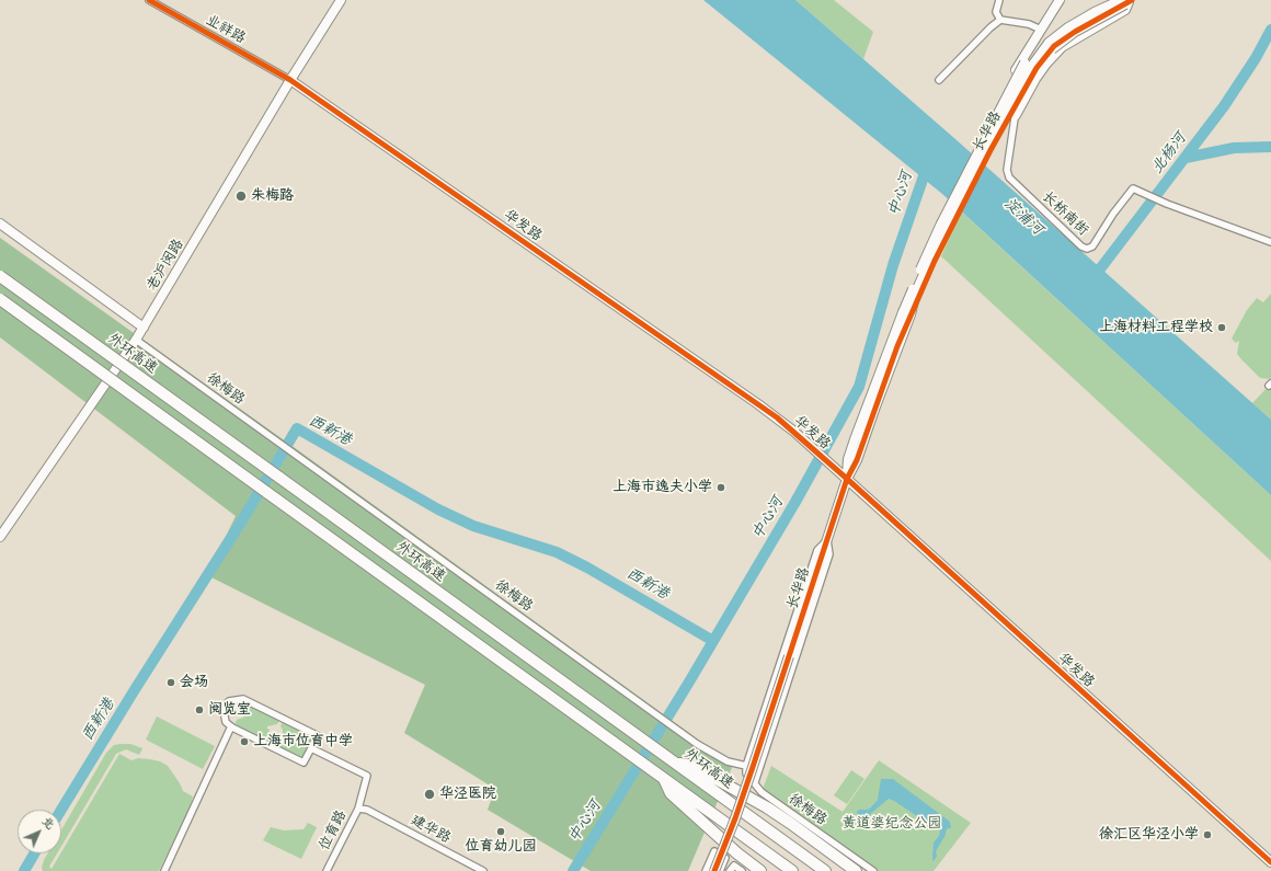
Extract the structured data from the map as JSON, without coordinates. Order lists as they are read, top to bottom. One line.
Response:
{"streets":{"highway":["外环高速"],"street":["业祥路","长华路","长桥南街","华发路","老沪闵路","徐梅路","建华路","位育路"]},"crossings":[["业祥路","华发路"],["业祥路","老沪闵路"],["长华路","华发路"],["长华路","徐梅路"],["华发路","老沪闵路"],["老沪闵路","徐梅路"],["建华路","位育路"]],"water":["北杨河","中心河","淀浦河","西新港"],"parks":["黄道婆纪念公园"],"places":["朱梅路","上海材料工程学校","上海市逸夫小学","会场","阅览室","上海市位育中学","华泾医院","位育幼儿园","徐汇区华泾小学"],"north":"top right"}
